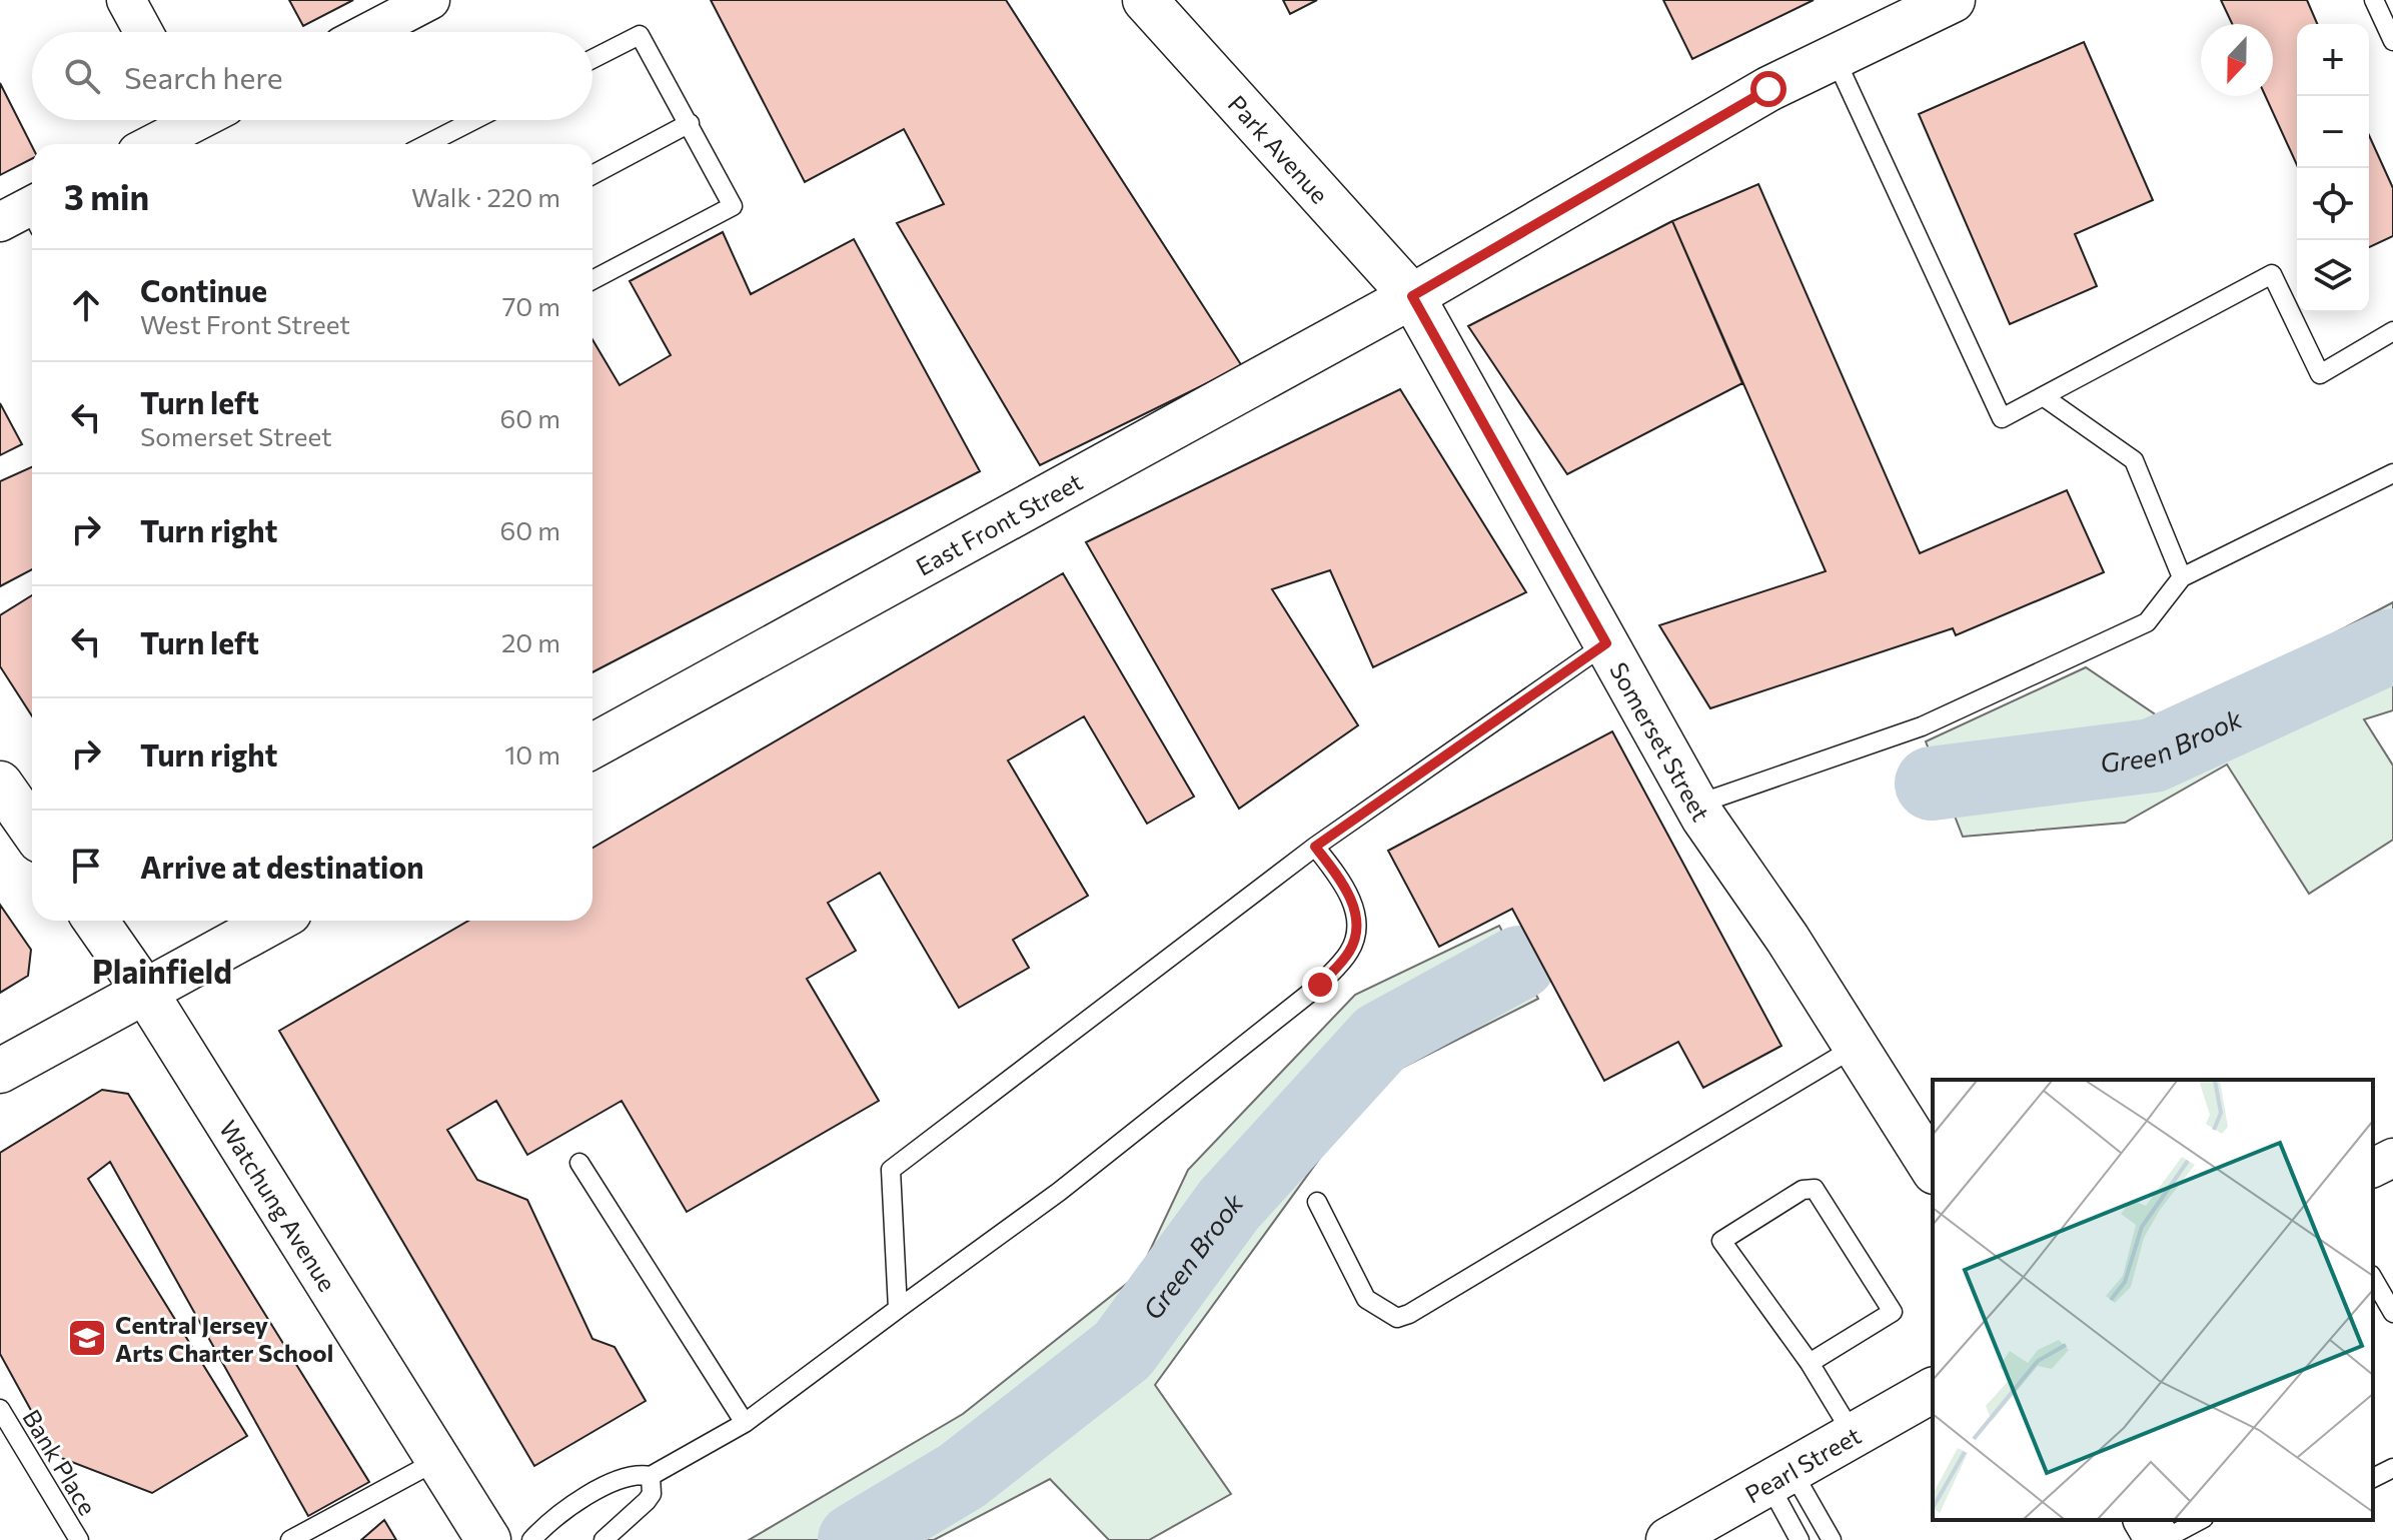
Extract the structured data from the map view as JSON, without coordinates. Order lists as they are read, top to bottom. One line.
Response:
{"streets":{"street":["Park Avenue","East Front Street","Somerset Street","Watchung Avenue","Pearl Street"],"lane":["Bank Place"]},"crossings":[["Park Avenue","East Front Street"],["Park Avenue","Somerset Street"],["East Front Street","Somerset Street"]],"districts":["Plainfield"],"water":["Green Brook"],"places":{"school or university":["Central Jersey Arts Charter School"]},"north":"bottom","page":{"map_buttons":["+","−"],"search":"Search here","heading":["3 min","Walk · 220 m"],"list":[["Continue","West Front Street","70 m"],["Turn left","Somerset Street","60 m"],["Turn right","60 m"],["Turn left","20 m"],["Turn right","10 m"],"Arrive at destination"]}}
